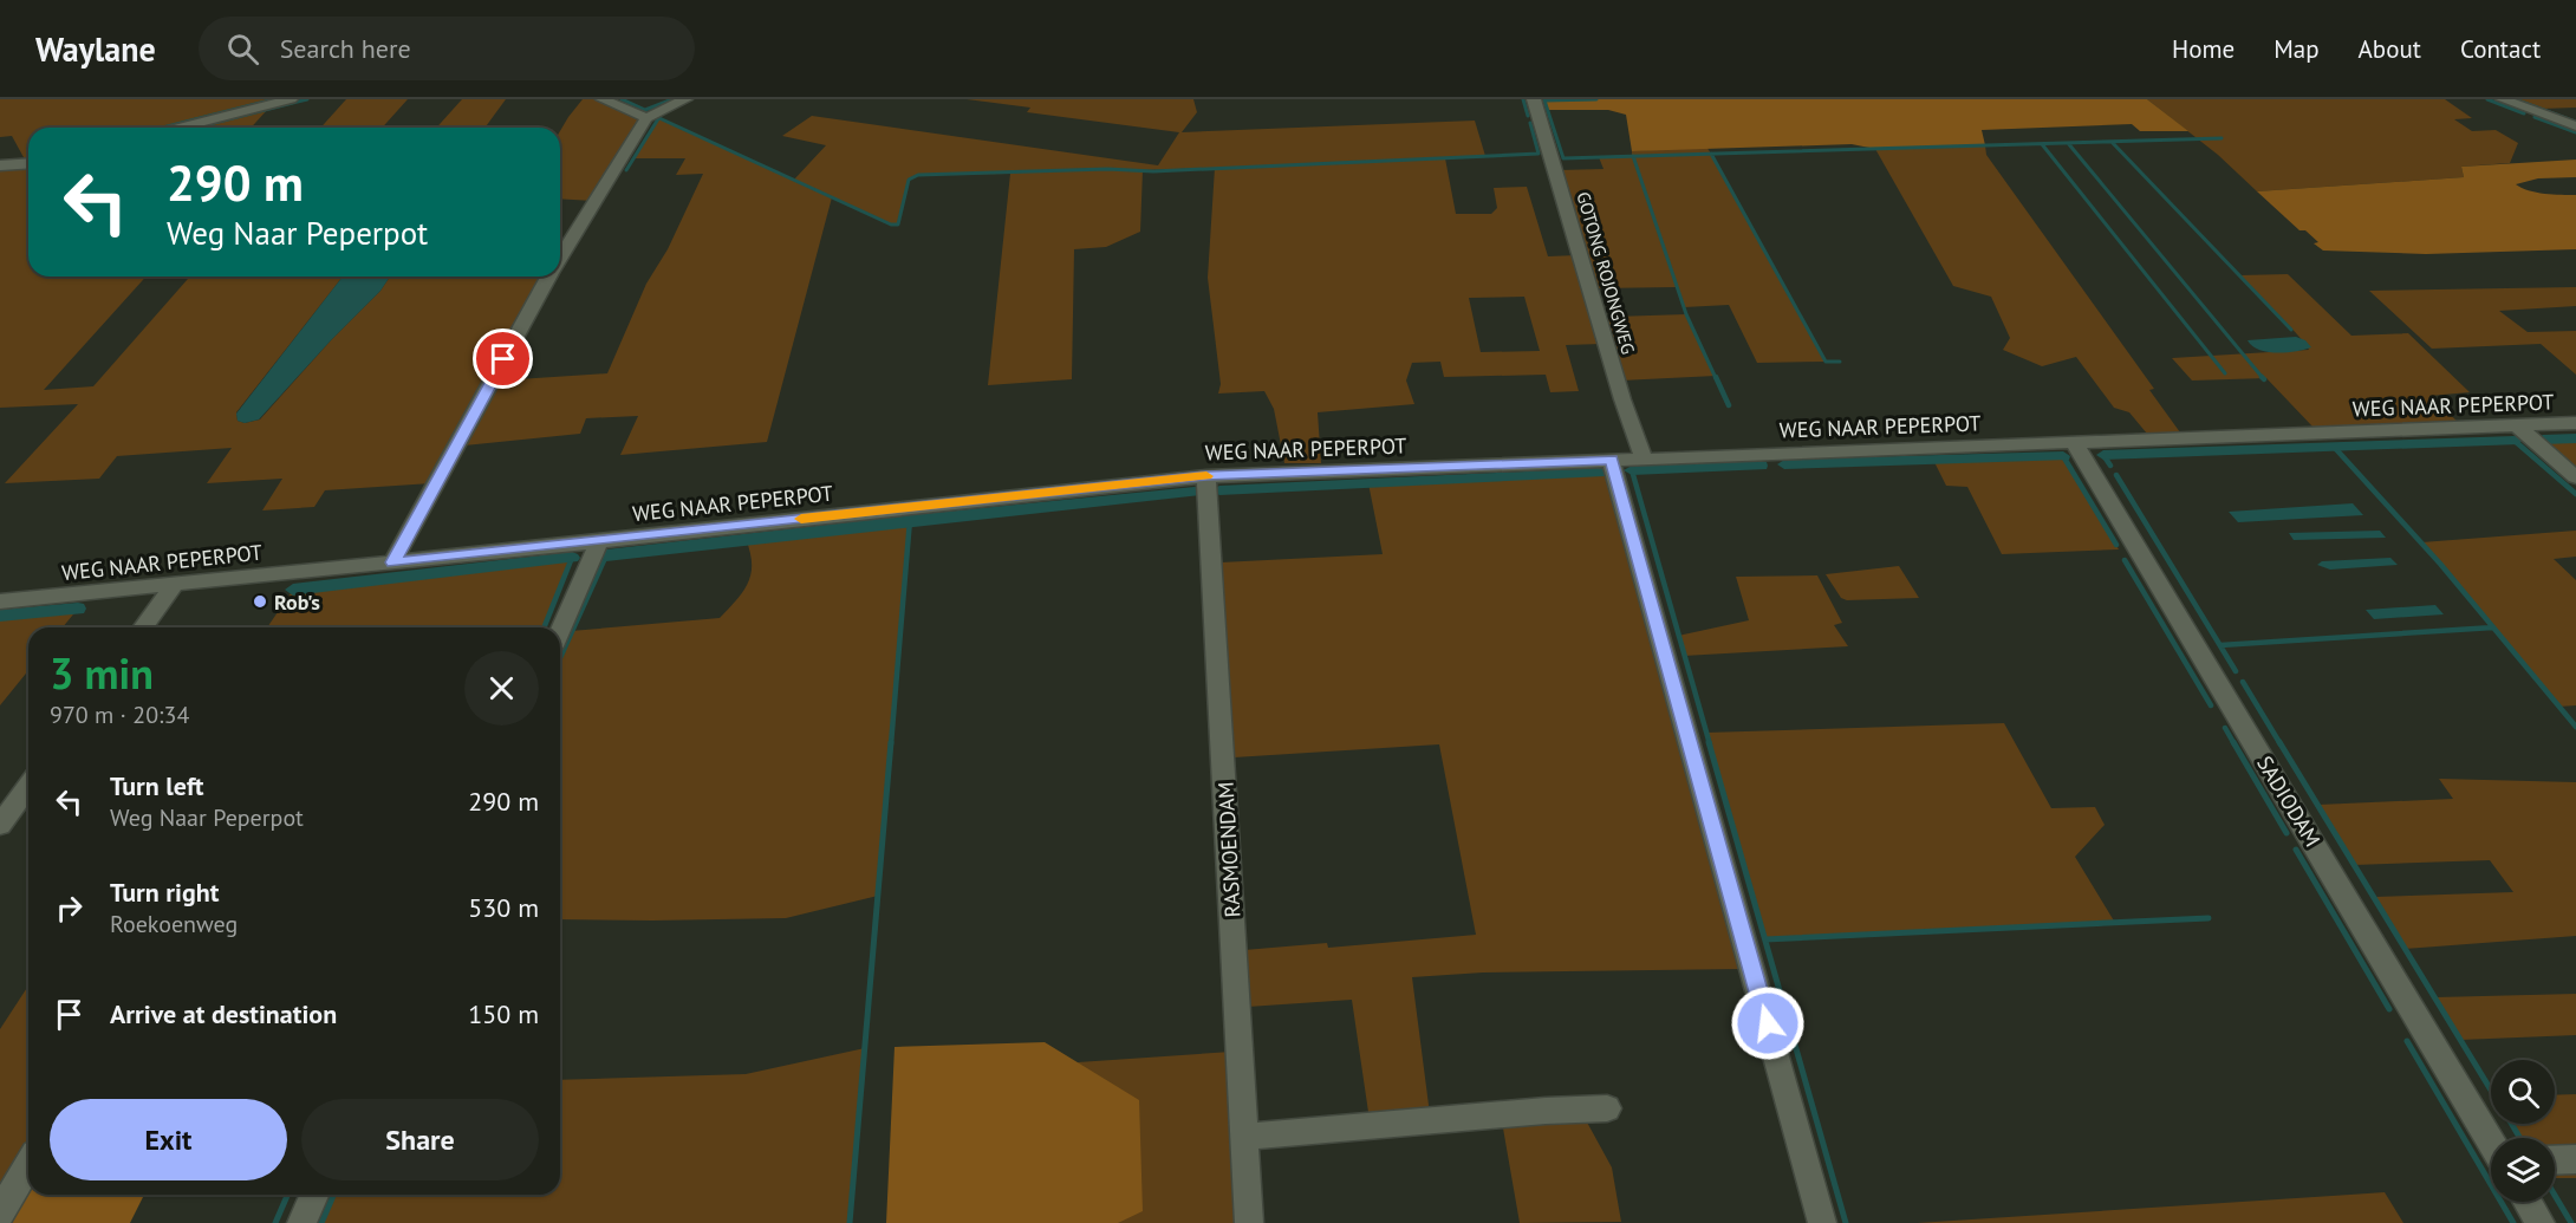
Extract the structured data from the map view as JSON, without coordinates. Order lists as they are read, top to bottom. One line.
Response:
{"streets":{"street":["GOTONG ROJONGWEG","WEG NAAR PEPERPOT","SADIODAM","RASMOENDAM"]},"crossings":[["GOTONG ROJONGWEG","WEG NAAR PEPERPOT"],["WEG NAAR PEPERPOT","SADIODAM"],["WEG NAAR PEPERPOT","RASMOENDAM"]],"places":["Rob's"],"page":{"header":"Waylane","search":"Search here","nav":["Home","Map","About","Contact"],"turn":["290 m","Weg Naar Peperpot"],"heading":["3 min","970 m · 20:34"],"list":[{"name":"Turn left","note":"Weg Naar Peperpot","value":"290 m"},{"name":"Turn right","note":"Roekoenweg","value":"530 m"},{"name":"Arrive at destination","value":"150 m"}],"buttons":["Exit","Share"]}}
